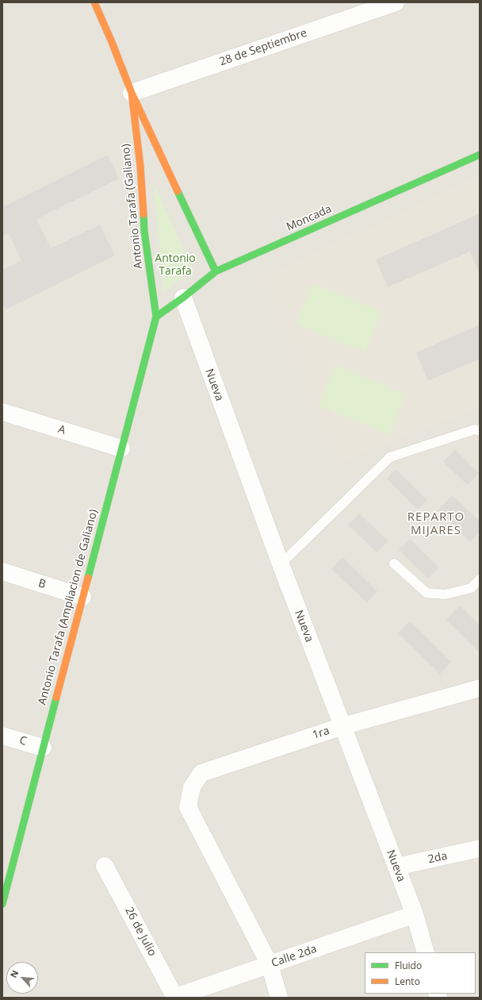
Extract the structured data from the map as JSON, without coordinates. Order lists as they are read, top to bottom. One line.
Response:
{"streets":{"street":["28 de Septiembre","Antonio Tarafa (Galiano)","Moncada","Nueva","A","B","Antonio Tarafa (Ampliacion de Galiano)","1ra","C","2da","26 de Julio","Calle 2da"]},"crossings":[["28 de Septiembre","Antonio Tarafa (Galiano)"],["Antonio Tarafa (Galiano)","Moncada"],["Antonio Tarafa (Galiano)","Antonio Tarafa (Ampliacion de Galiano)"],["Moncada","Nueva"],["Moncada","Antonio Tarafa (Ampliacion de Galiano)"],["Nueva","1ra"],["Nueva","2da"],["Nueva","Calle 2da"],["A","Antonio Tarafa (Ampliacion de Galiano)"],["B","Antonio Tarafa (Ampliacion de Galiano)"],["Antonio Tarafa (Ampliacion de Galiano)","C"],["1ra","Calle 2da"],["26 de Julio","Calle 2da"]],"districts":["REPARTO MIJARES"],"parks":["Antonio Tarafa"],"legend":["Fluido","Lento"],"north":"top left"}
